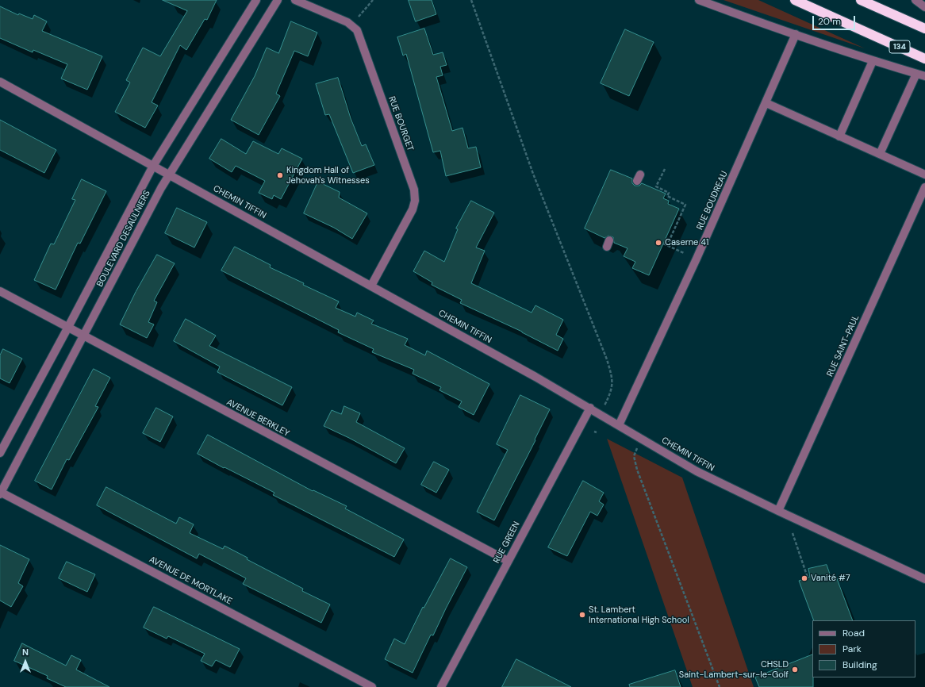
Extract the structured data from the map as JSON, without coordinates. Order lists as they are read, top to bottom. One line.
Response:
{"streets":{"highway":["134"],"street":["RUE BOURGET","RUE BOUDREAU","CHEMIN TIFFIN","BOULEVARD DESAULNIERS","RUE SAINT-PAUL","AVENUE BERKLEY","RUE GREEN","AVENUE DE MORTLAKE"]},"crossings":[["RUE BOURGET","CHEMIN TIFFIN"],["RUE BOUDREAU","CHEMIN TIFFIN"],["CHEMIN TIFFIN","BOULEVARD DESAULNIERS"],["CHEMIN TIFFIN","RUE SAINT-PAUL"],["CHEMIN TIFFIN","RUE GREEN"],["BOULEVARD DESAULNIERS","AVENUE BERKLEY"],["BOULEVARD DESAULNIERS","AVENUE DE MORTLAKE"],["AVENUE BERKLEY","RUE GREEN"]],"places":["Kingdom Hall of Jehovah's Witnesses","Caserne 41","Vanité #7","St. Lambert International High School","CHSLD Saint-Lambert-sur-le-Golf"],"legend":["Road","Park","Building"],"scale_bar":"20 m","north":"top"}
